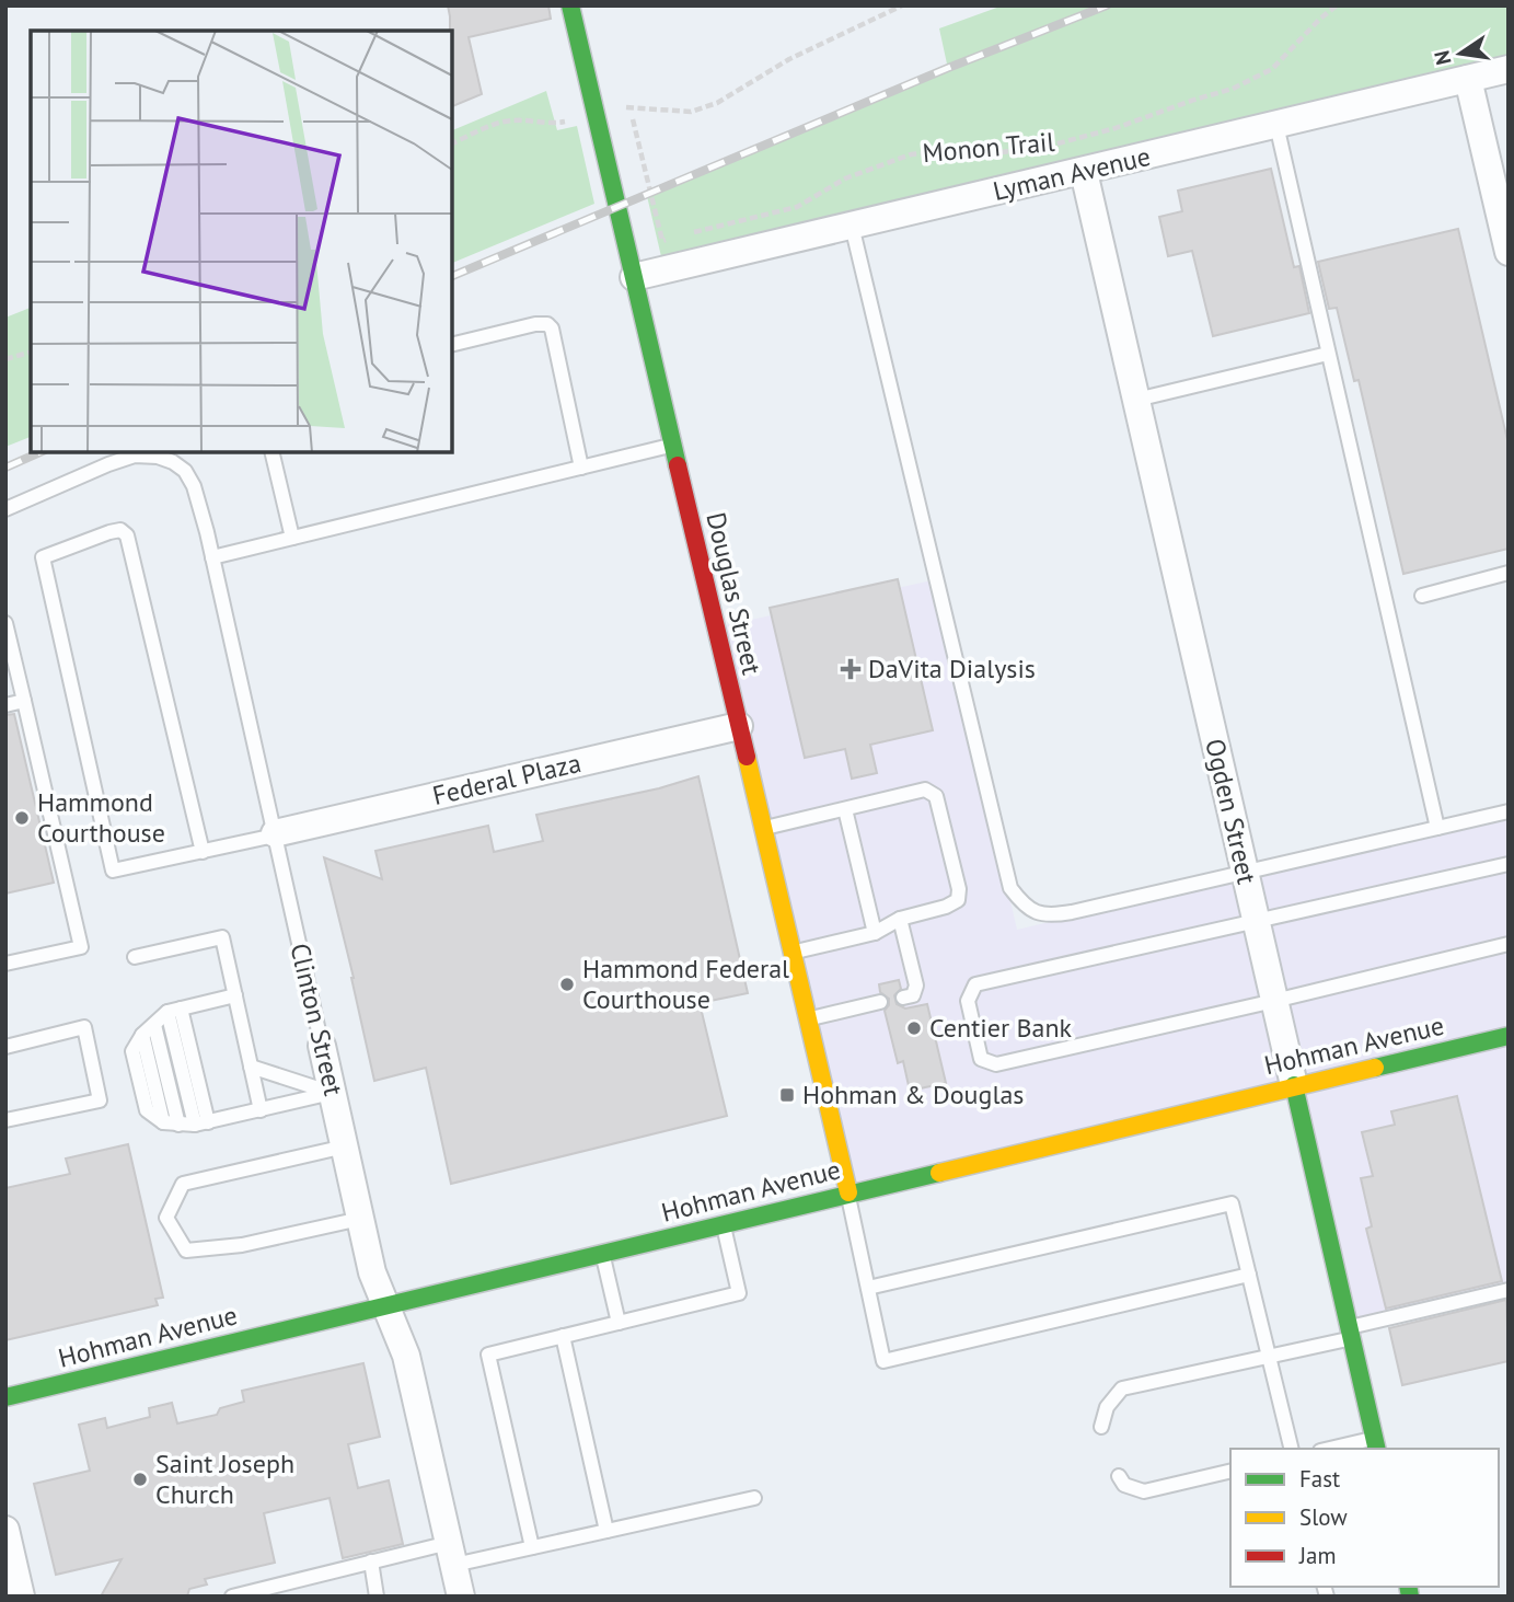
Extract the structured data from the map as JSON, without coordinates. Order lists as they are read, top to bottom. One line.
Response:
{"streets":{"street":["Lyman Avenue","Douglas Street","Federal Plaza","Ogden Street","Clinton Street","Hohman Avenue"],"path":["Monon Trail"]},"crossings":[["Lyman Avenue","Douglas Street"],["Lyman Avenue","Ogden Street"],["Douglas Street","Federal Plaza"],["Douglas Street","Hohman Avenue"],["Federal Plaza","Clinton Street"],["Ogden Street","Hohman Avenue"],["Clinton Street","Hohman Avenue"]],"places":{"health":["DaVita Dialysis"],"other":["Hammond Courthouse","Hammond Federal Courthouse","Centier Bank","Saint Joseph Church"],"transit":["Hohman & Douglas"]},"legend":["Fast","Slow","Jam"],"north":"left"}
